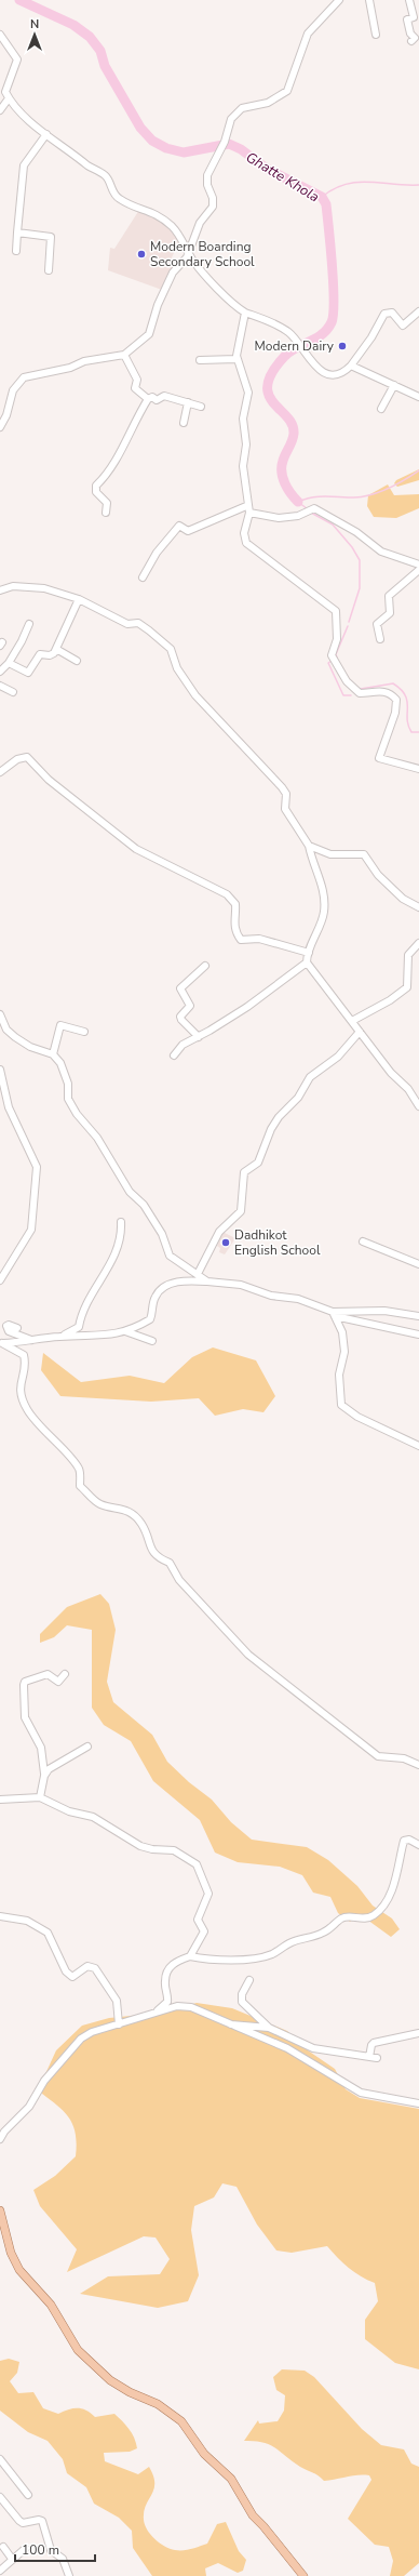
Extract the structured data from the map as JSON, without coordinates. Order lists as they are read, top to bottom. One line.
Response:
{"water":["Ghatte Khola"],"places":["Modern Boarding Secondary School","Modern Dairy","Dadhikot English School"],"scale_bar":"100 m","north":"top"}
